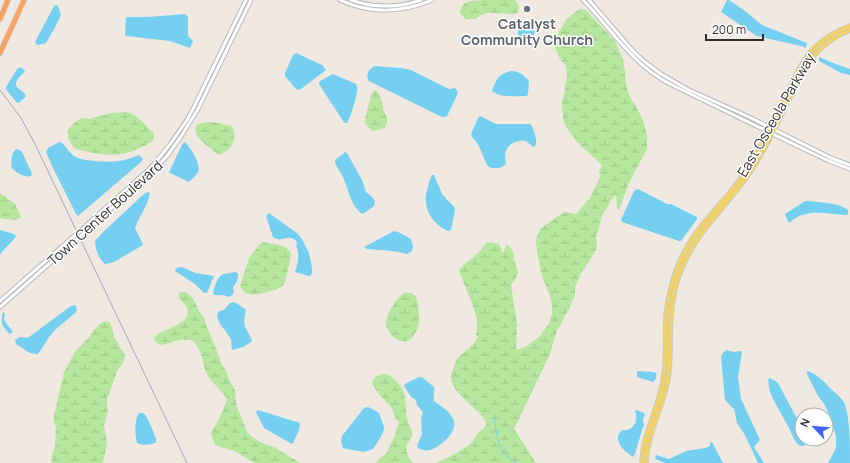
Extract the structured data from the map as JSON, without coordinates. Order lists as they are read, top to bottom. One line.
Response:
{"streets":{"main road":["East Osceola Parkway","Town Center Boulevard"]},"places":["Catalyst Community Church"],"scale_bar":"200 m","north":"top left"}
